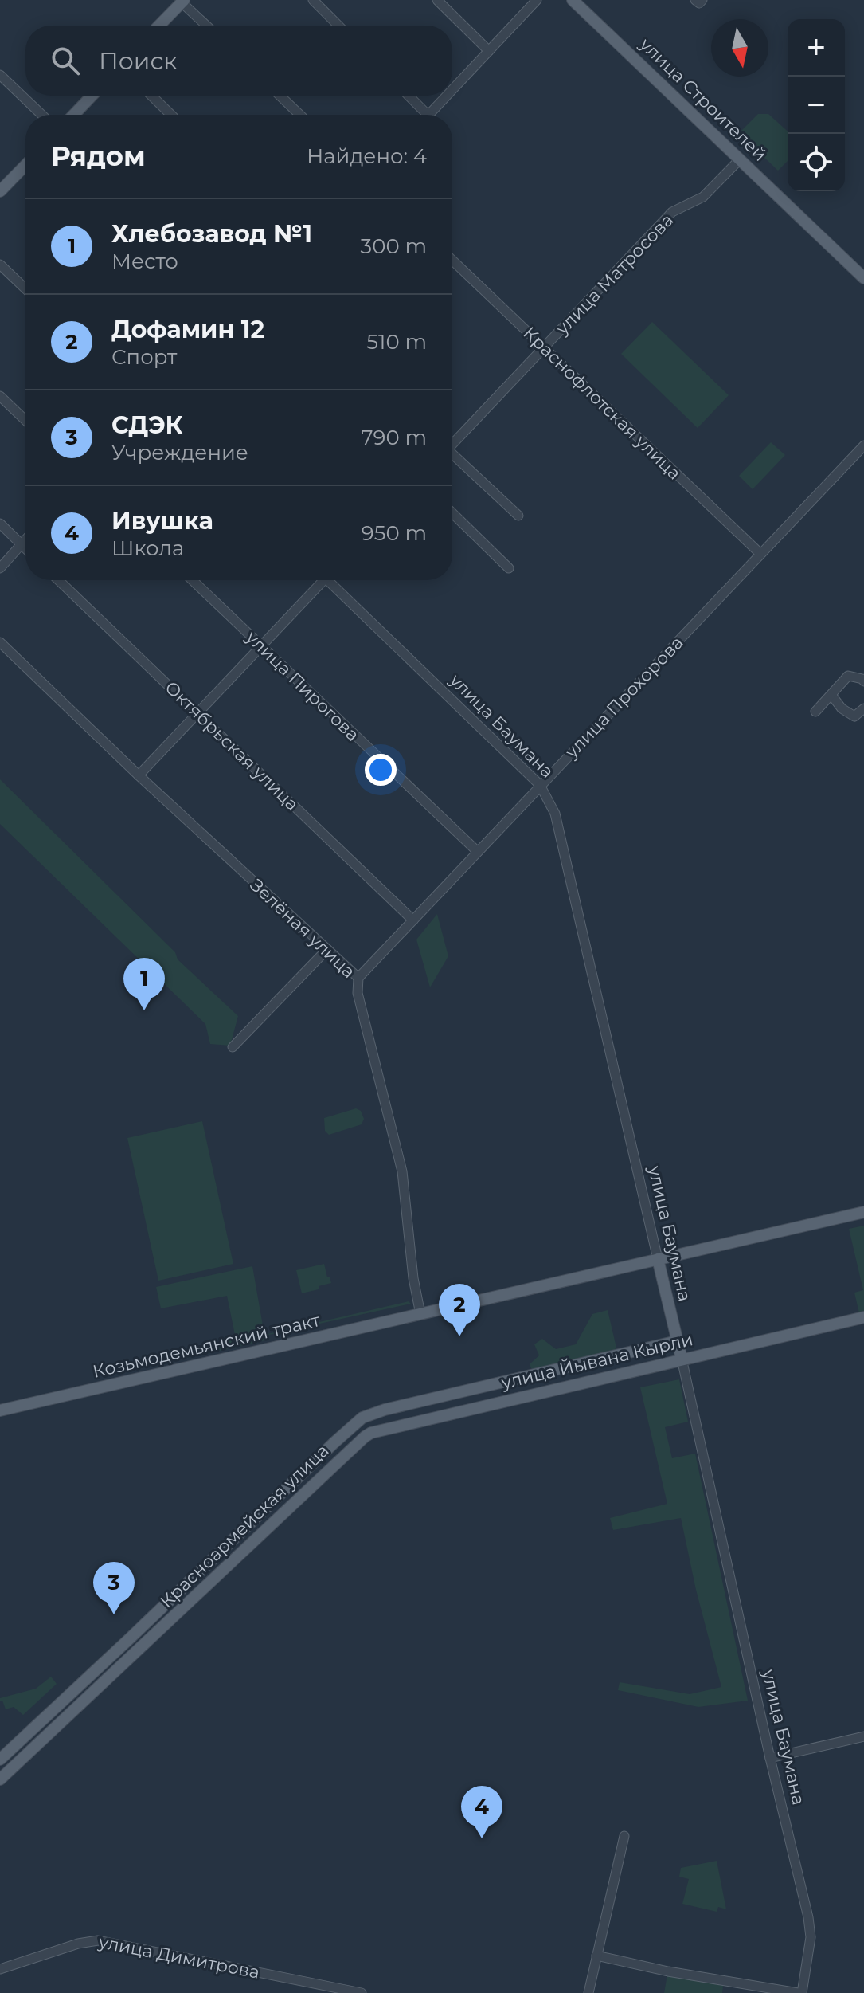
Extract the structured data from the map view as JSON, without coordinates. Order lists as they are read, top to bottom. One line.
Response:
{"streets":{"main road":["улица Строителей","улица Баумана","Козьмодемьянский тракт","улица Йывана Кырли","Красноармейская улица"],"street":["улица Матросова","Краснофлотская улица","улица Пирогова","улица Прохорова","Октябрьская улица","Зелёная улица","улица Димитрова"]},"crossings":[["улица Строителей","улица Матросова"],["улица Матросова","Краснофлотская улица"],["Краснофлотская улица","улица Прохорова"],["улица Пирогова","улица Прохорова"],["улица Прохорова","улица Баумана"],["улица Прохорова","Октябрьская улица"],["улица Прохорова","Зелёная улица"],["улица Баумана","улица Йывана Кырли"],["Зелёная улица","Козьмодемьянский тракт"],["улица Йывана Кырли","Красноармейская улица"]],"north":"bottom","page":{"map_buttons":["+","−"],"search":"Поиск","heading":["Рядом","Найдено: 4"],"list":[{"mark":"1","name":"Хлебозавод №1","note":"Место","value":"300 m"},{"mark":"2","name":"Дофамин 12","note":"Спорт","value":"510 m"},{"mark":"3","name":"СДЭК","note":"Учреждение","value":"790 m"},{"mark":"4","name":"Ивушка","note":"Школа","value":"950 m"}],"pins":["1","2","3","4"]}}
